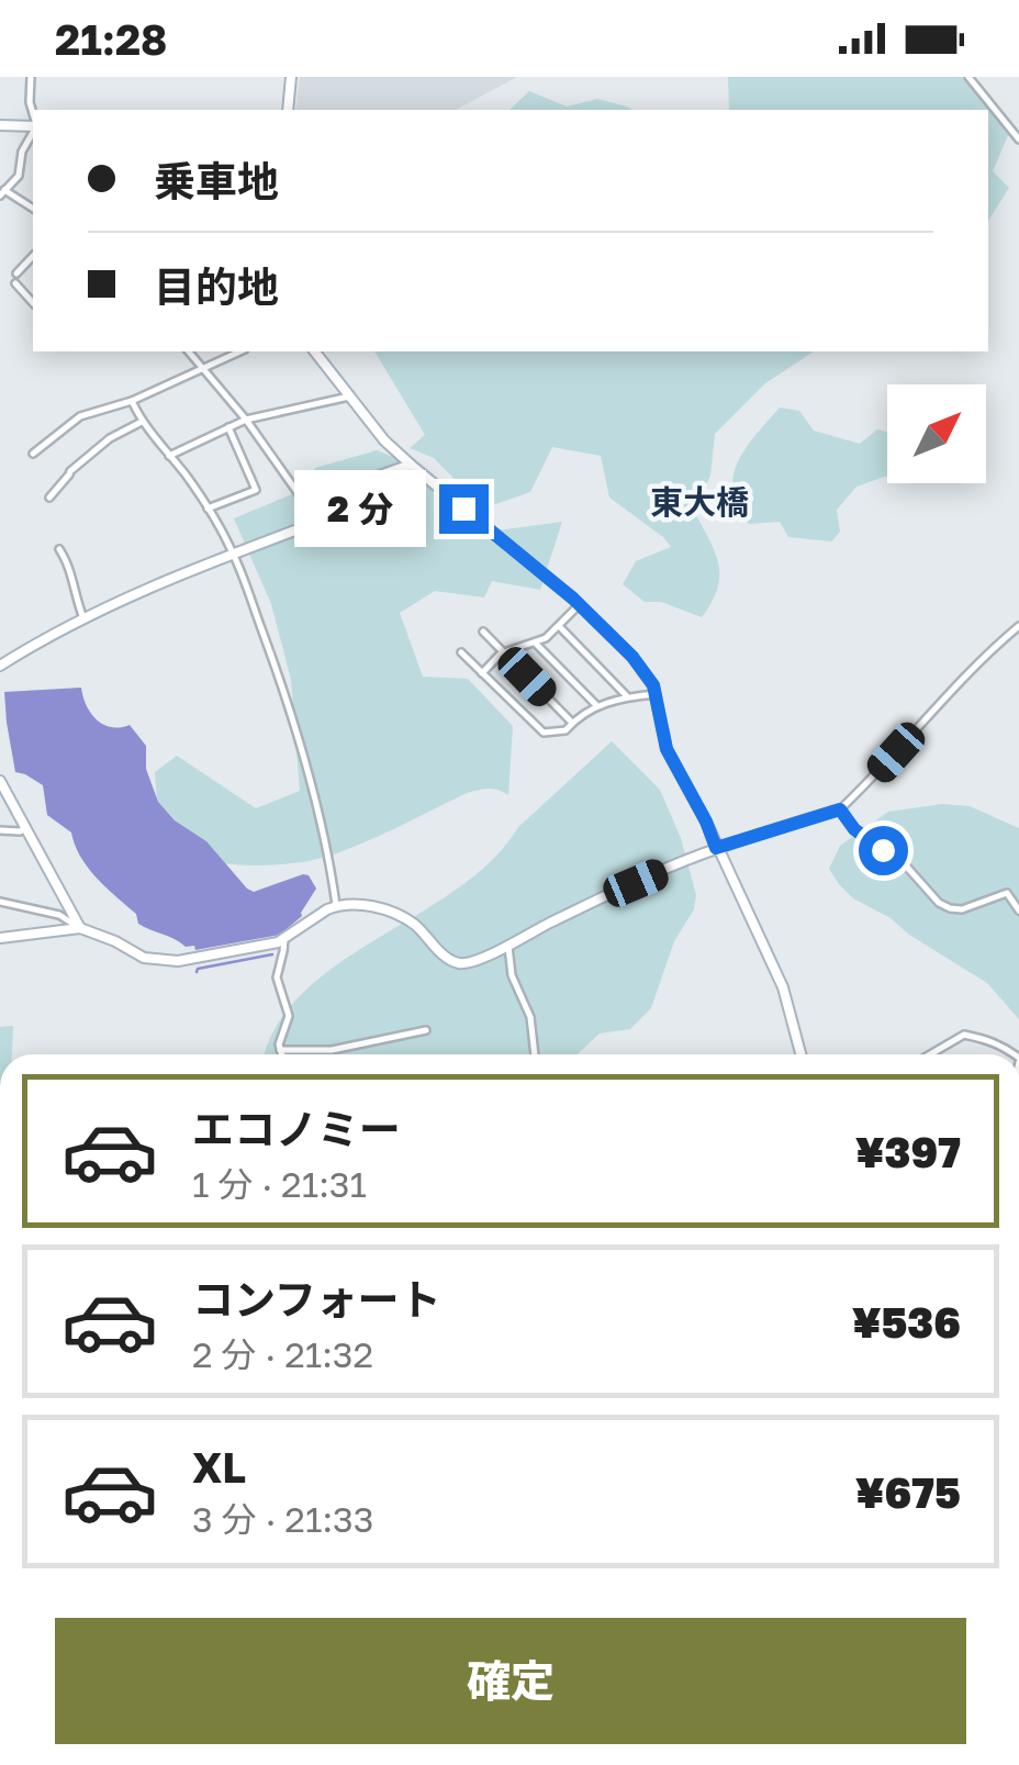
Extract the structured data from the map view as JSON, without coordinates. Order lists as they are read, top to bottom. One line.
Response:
{"districts":["東大橋"],"north":"top right","page":{"status":"21:28","banner":["乗車地","目的地"],"bubble":"2 分","list":[{"name":"エコノミー","note":"1 分 · 21:31","value":"¥397"},{"name":"コンフォート","note":"2 分 · 21:32","value":"¥536"},{"name":"XL","note":"3 分 · 21:33","value":"¥675"}],"buttons":"確定"}}
